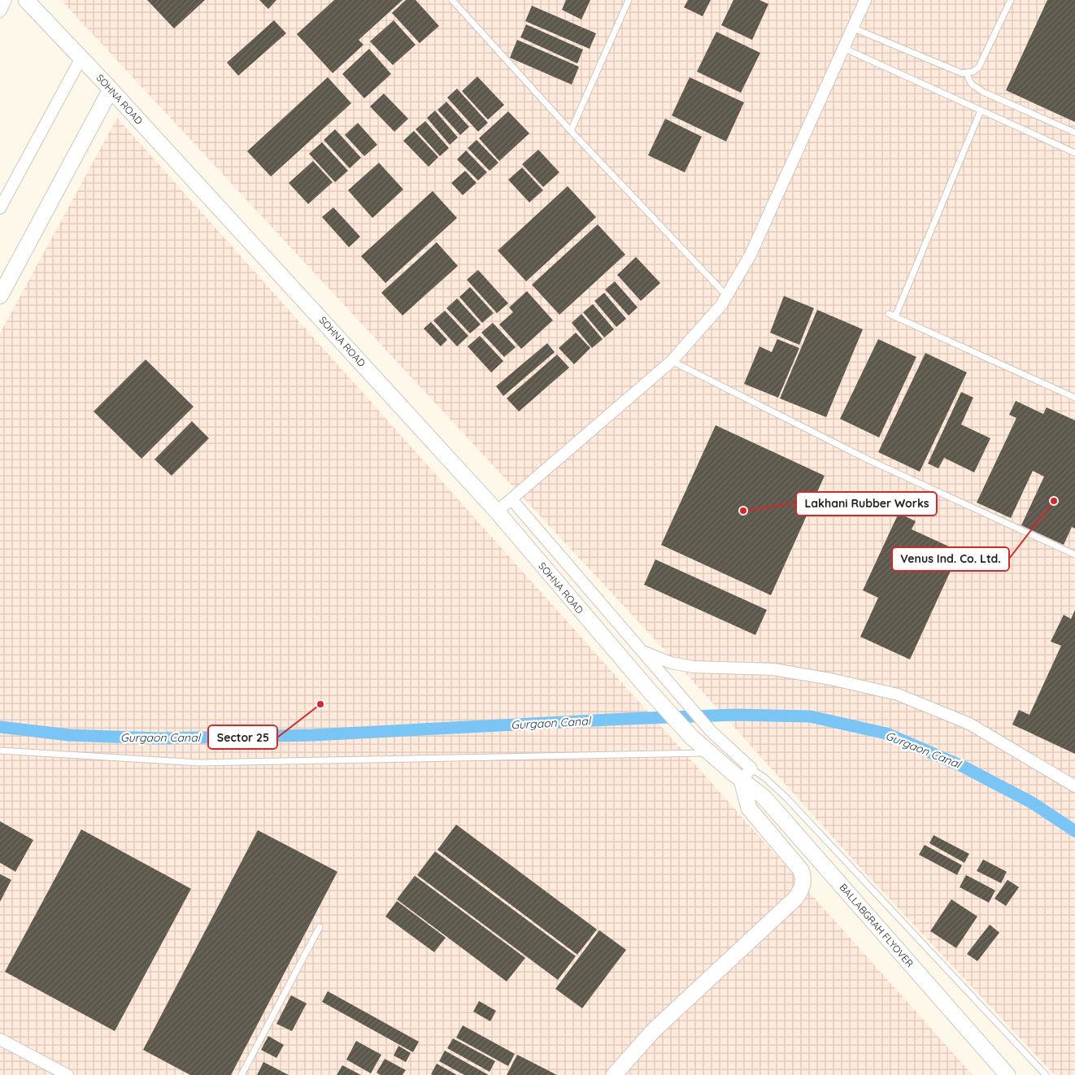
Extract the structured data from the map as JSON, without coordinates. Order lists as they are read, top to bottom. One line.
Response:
{"streets":{"main road":["SOHNA ROAD","BALLABGRAH FLYOVER"]},"crossings":[["SOHNA ROAD","BALLABGRAH FLYOVER"]],"water":["Gurgaon Canal"],"places":["Venus Ind. Co. Ltd.","Lakhani Rubber Works","Sector 25"]}
